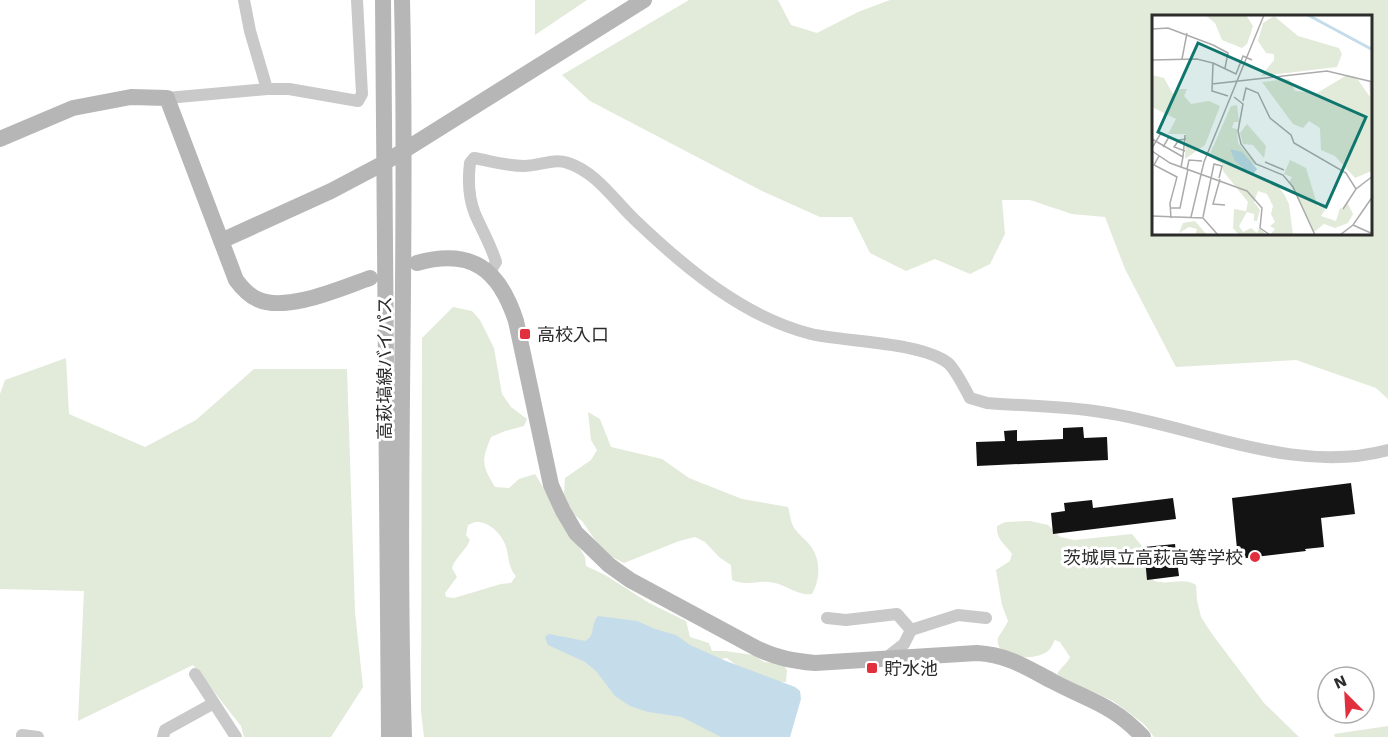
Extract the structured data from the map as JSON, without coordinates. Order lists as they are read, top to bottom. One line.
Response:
{"streets":{"street":["高萩塙線バイパス"]},"places":{"transit":["高校入口","貯水池"],"other":["茨城県立高萩高等学校"]},"north":"top left"}
